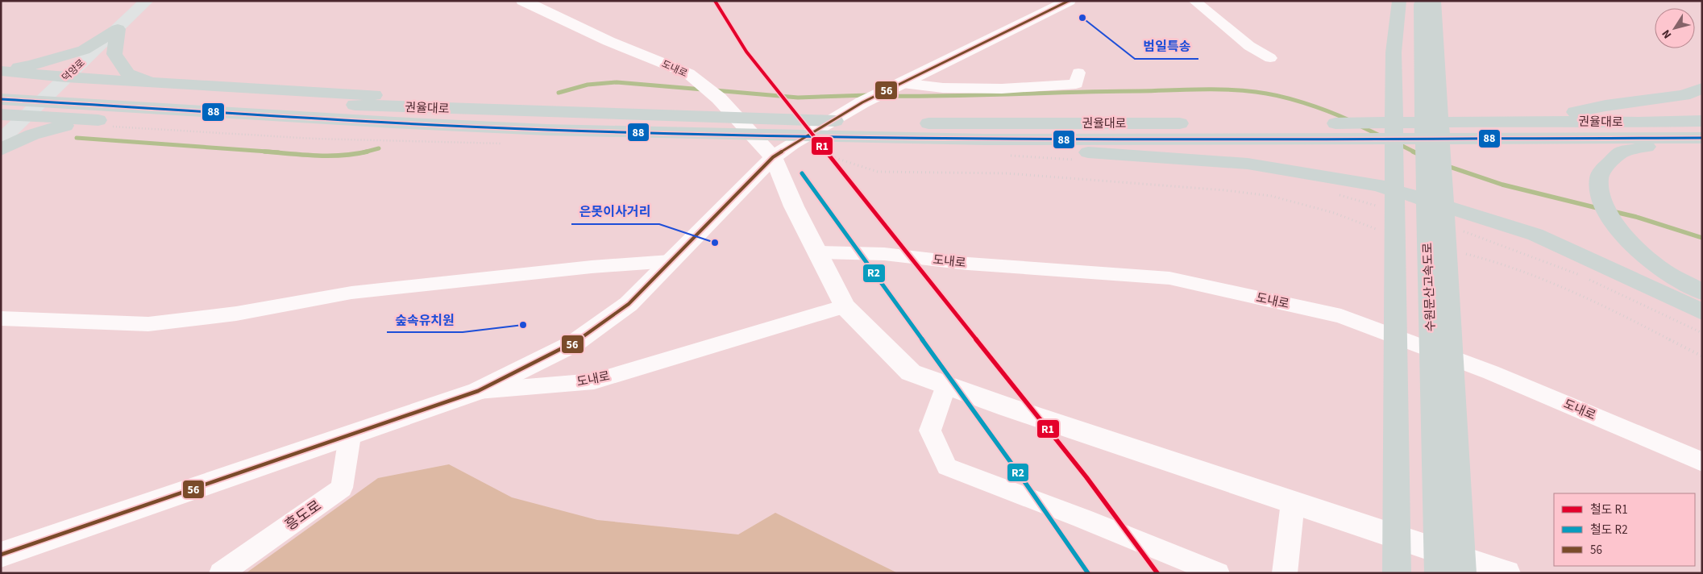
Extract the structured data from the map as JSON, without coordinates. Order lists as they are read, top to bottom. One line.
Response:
{"streets":{"highway":["권율대로","수원문산고속도로"],"main road":["덕양로"],"street":["도내로","흥도로"]},"crossings":[["도내로","권율대로"]],"places":["범일특송","은못이사거리","숲속유치원"],"lines":["rail line R1","transit line 56","transit line 88","rail line R2"],"legend":["철도 R1","철도 R2","56"],"north":"bottom left"}
